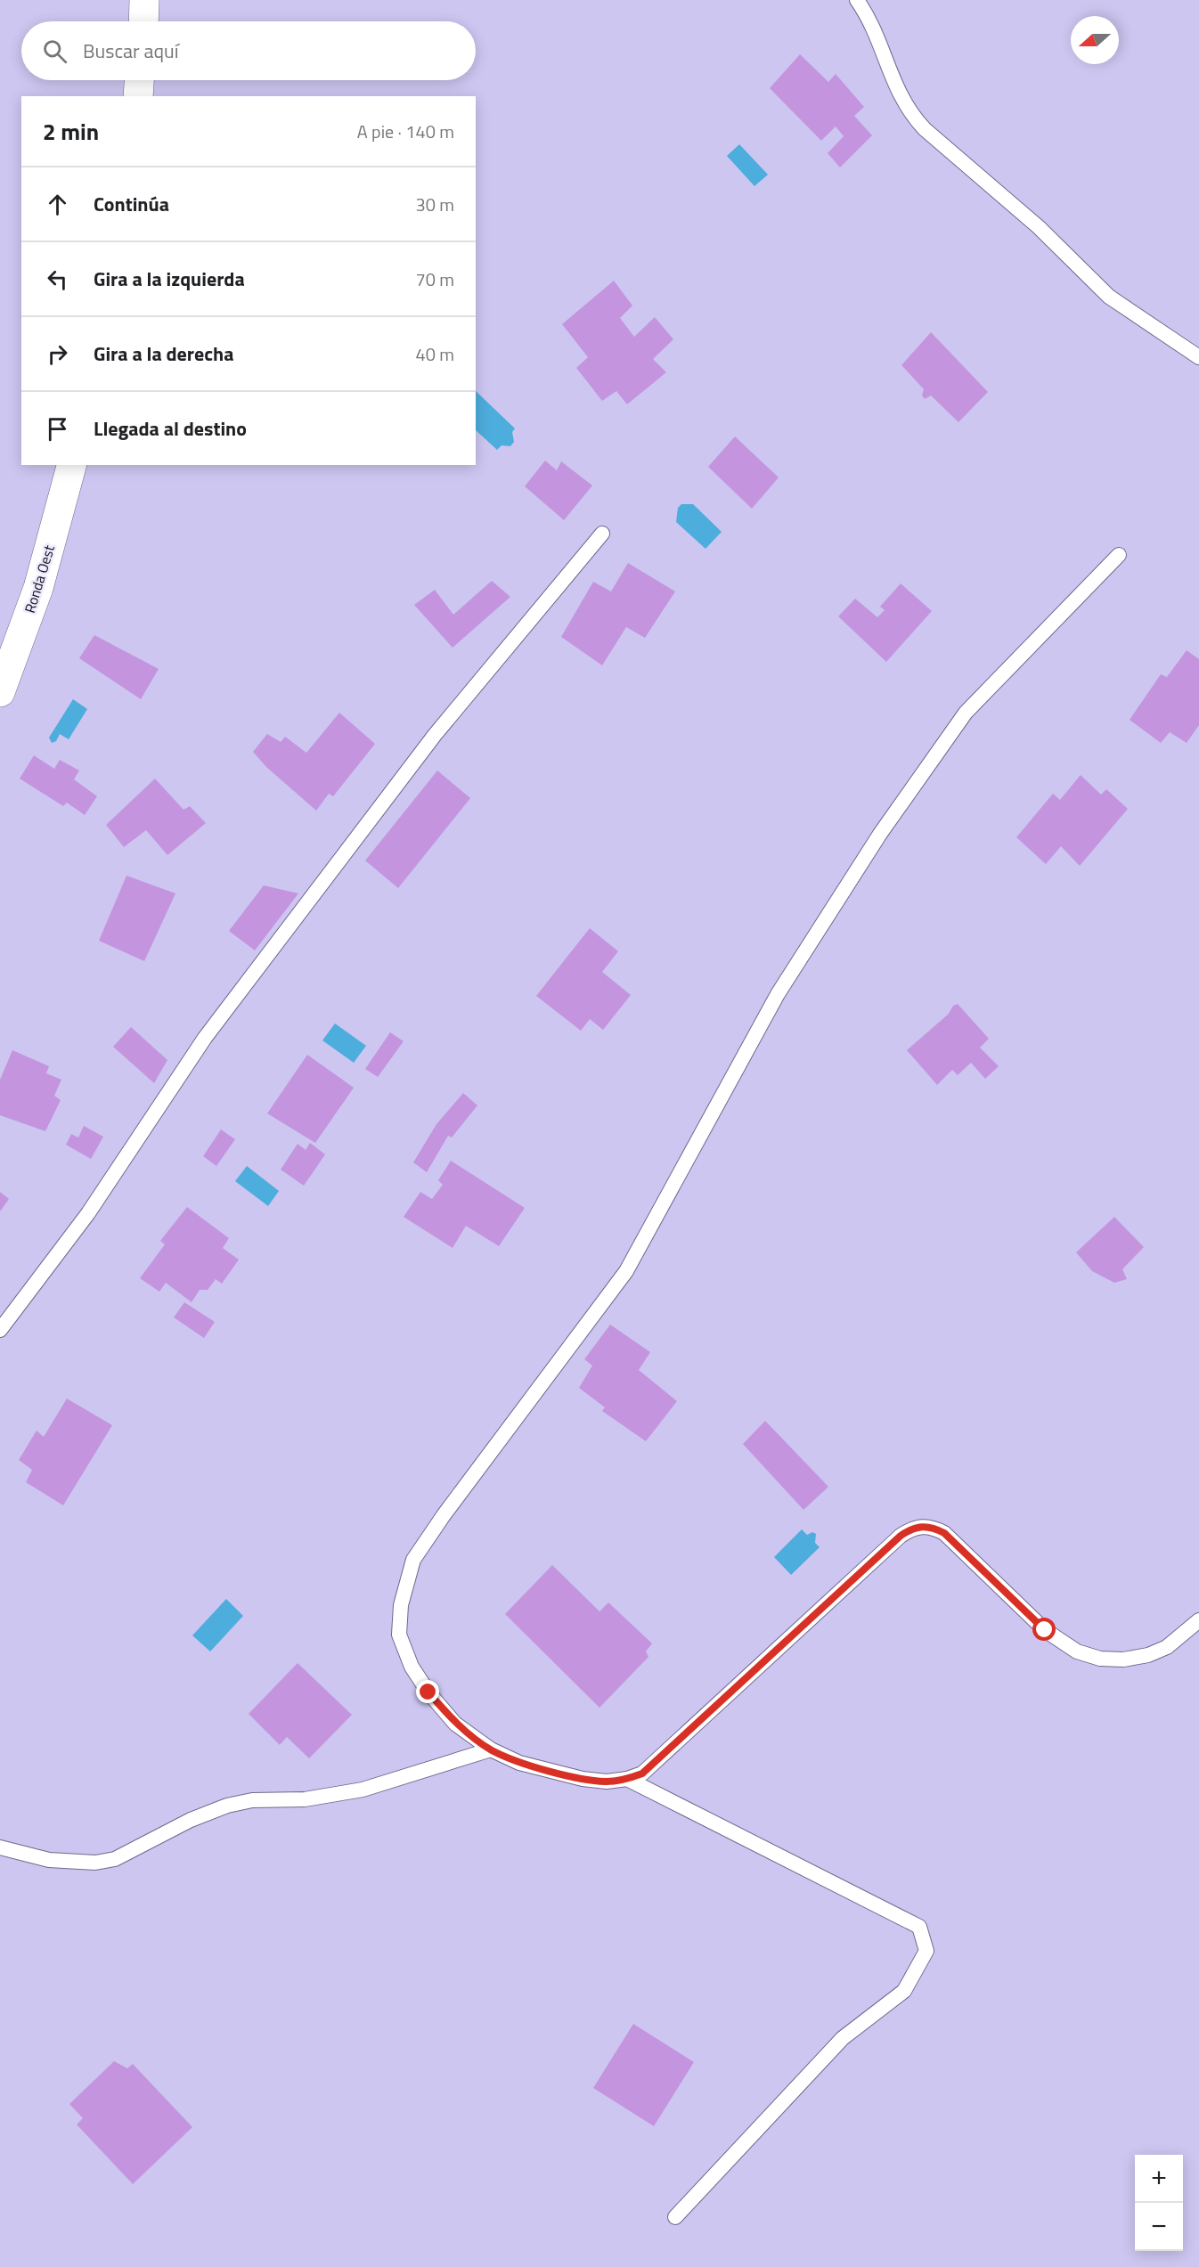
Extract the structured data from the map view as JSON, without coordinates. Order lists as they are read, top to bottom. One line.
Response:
{"streets":{"main road":["Ronda Oest"]},"north":"left","page":{"search":"Buscar aquí","heading":["2 min","A pie · 140 m"],"list":[["Continúa","30 m"],["Gira a la izquierda","70 m"],["Gira a la derecha","40 m"],"Llegada al destino"],"map_buttons":["+","−"]}}
